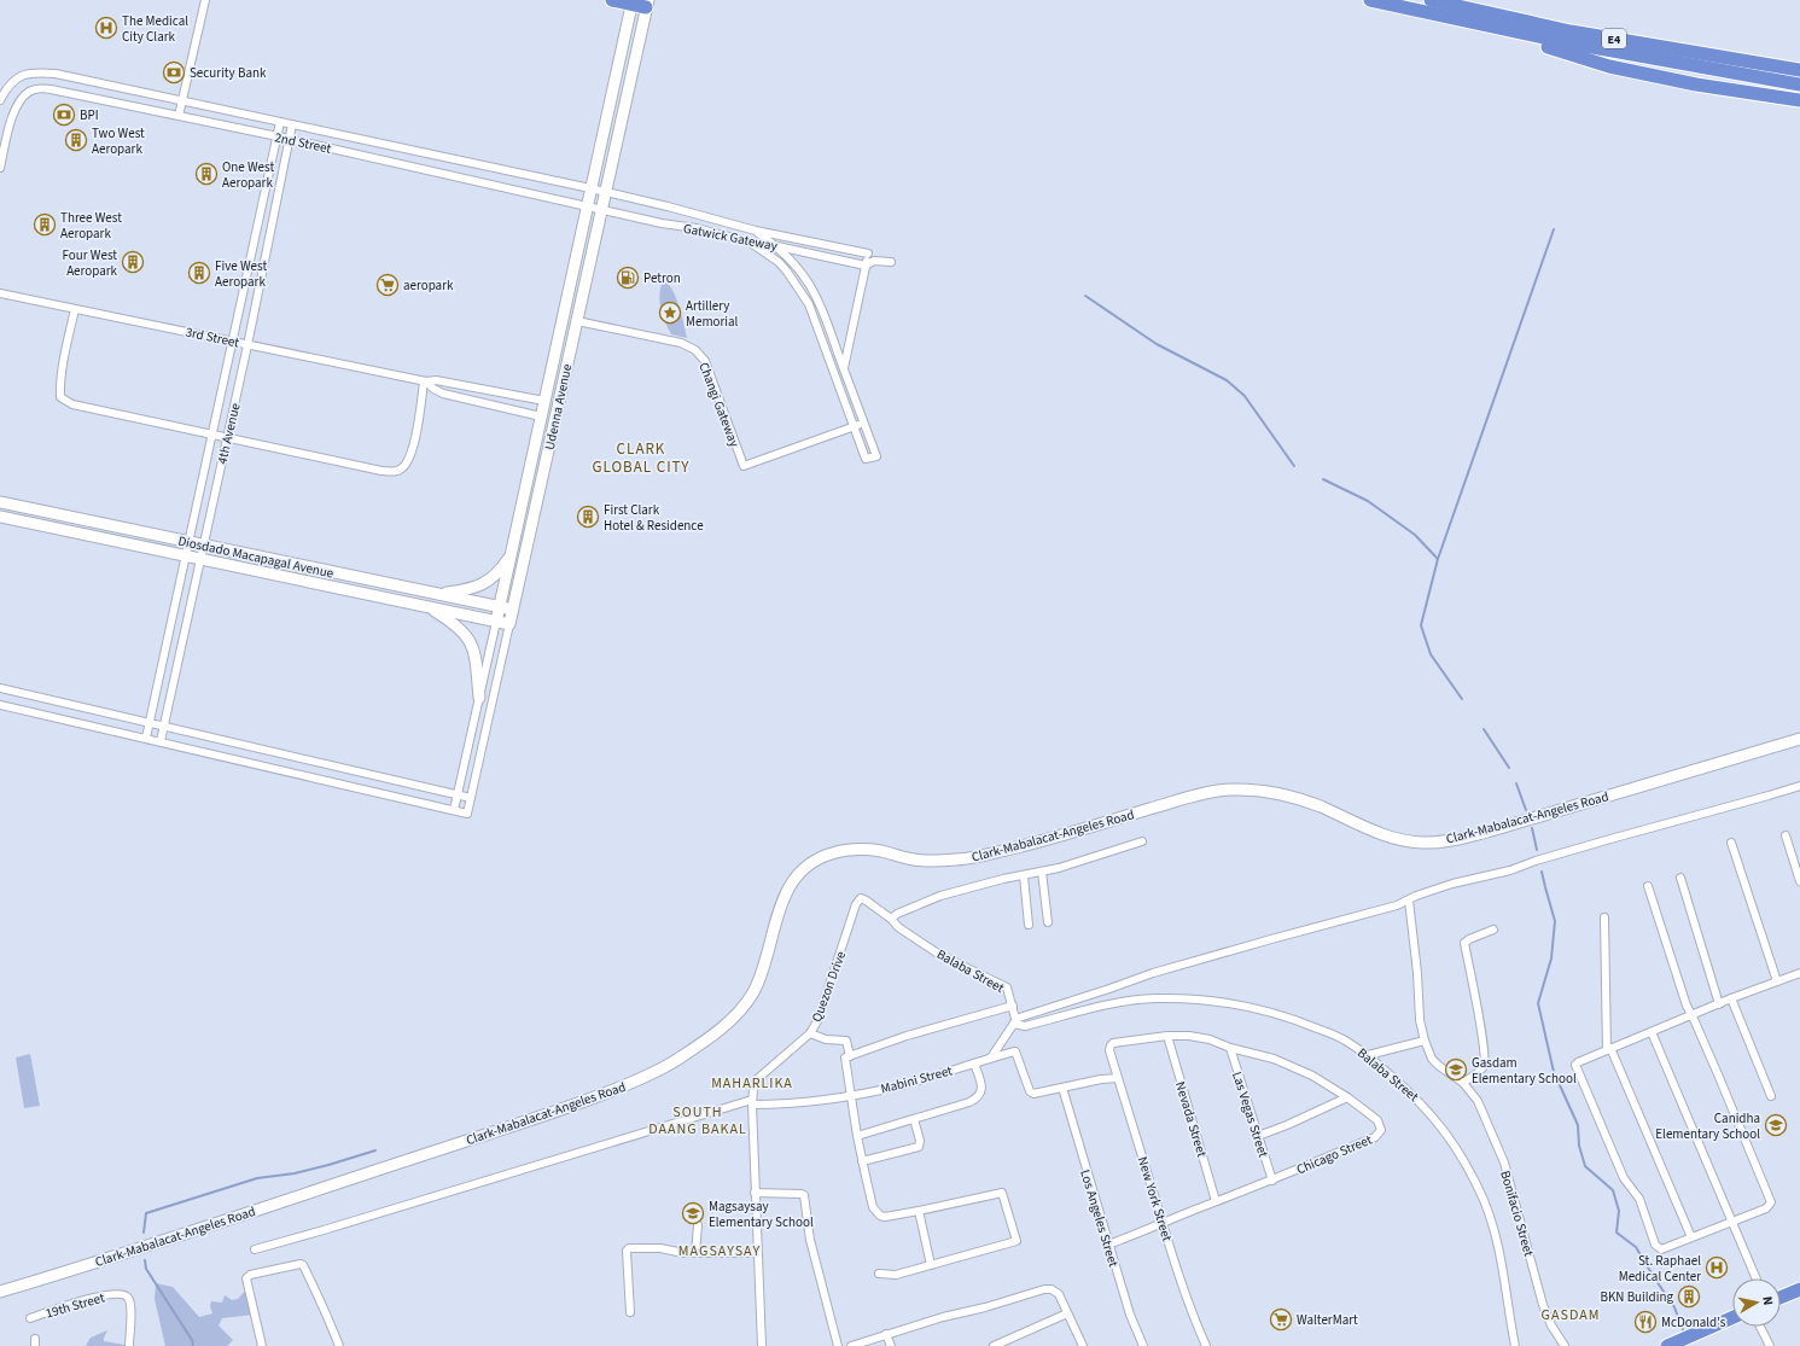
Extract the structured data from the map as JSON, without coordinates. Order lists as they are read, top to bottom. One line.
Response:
{"streets":{"highway":["E4"],"main road":["Udenna Avenue","Diosdado Macapagal Avenue","Clark-Mabalacat-Angeles Road"],"street":["2nd Street","Gatwick Gateway","3rd Street","Changi Gateway","4th Avenue","Balaba Street","Quezon Drive","Mabini Street","Las Vegas Street","Nevada Street","Chicago Street","New York Street","Bonifacio Street","Los Angeles Street","19th Street"]},"crossings":[["2nd Street","Gatwick Gateway"],["2nd Street","Udenna Avenue"],["2nd Street","4th Avenue"],["Gatwick Gateway","Udenna Avenue"],["3rd Street","Udenna Avenue"],["3rd Street","4th Avenue"],["Changi Gateway","Udenna Avenue"],["Udenna Avenue","Diosdado Macapagal Avenue"],["4th Avenue","Diosdado Macapagal Avenue"],["Balaba Street","Quezon Drive"],["Quezon Drive","Mabini Street"],["Mabini Street","Los Angeles Street"],["Las Vegas Street","Chicago Street"],["Nevada Street","Chicago Street"],["Chicago Street","New York Street"],["Chicago Street","Los Angeles Street"]],"districts":["CLARK GLOBAL CITY","MAHARLIKA","SOUTH DAANG BAKAL","MAGSAYSAY","GASDAM"],"places":{"hospital":["The Medical City Clark","St. Raphael Medical Center"],"bank":["Security Bank","BPI"],"building":["Two West Aeropark","One West Aeropark","Three West Aeropark","Four West Aeropark","Five West Aeropark","First Clark Hotel & Residence","BKN Building"],"fuel station":["Petron"],"supermarket":["aeropark","WalterMart"],"place":["Artillery Memorial"],"school or university":["Gasdam Elementary School","Canidha Elementary School","Magsaysay Elementary School"],"restaurant":["McDonald's"]},"north":"right"}
